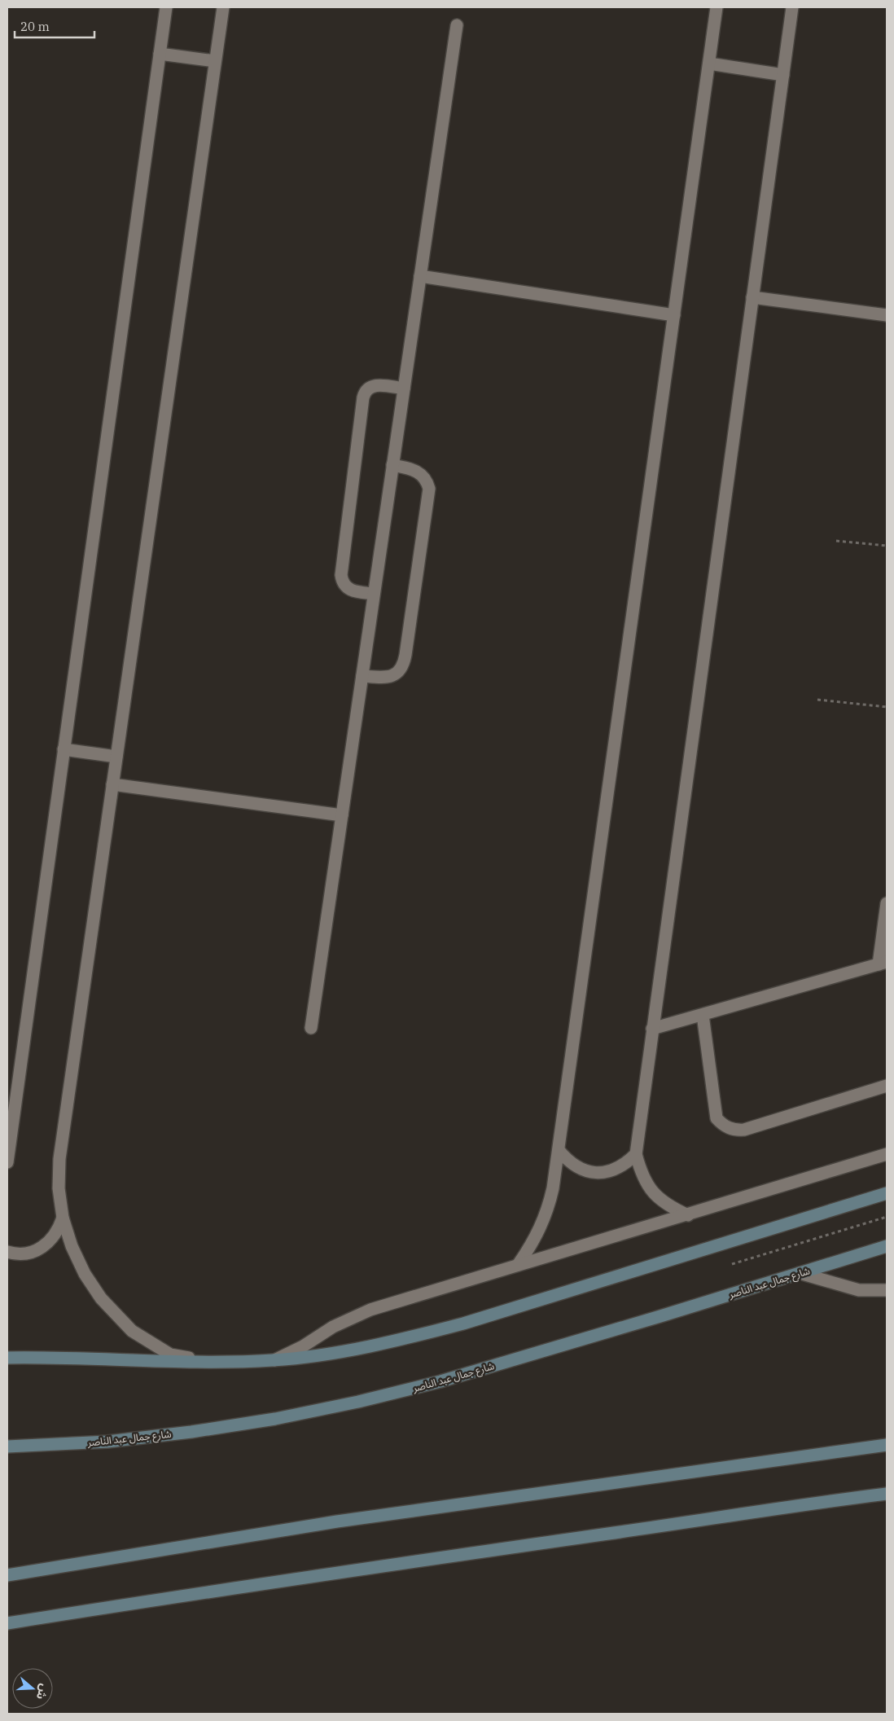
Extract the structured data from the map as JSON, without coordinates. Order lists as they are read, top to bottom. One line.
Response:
{"streets":{"main road":["شارع جمال عبد الناصر"]},"scale_bar":"20 m","north":"right"}
